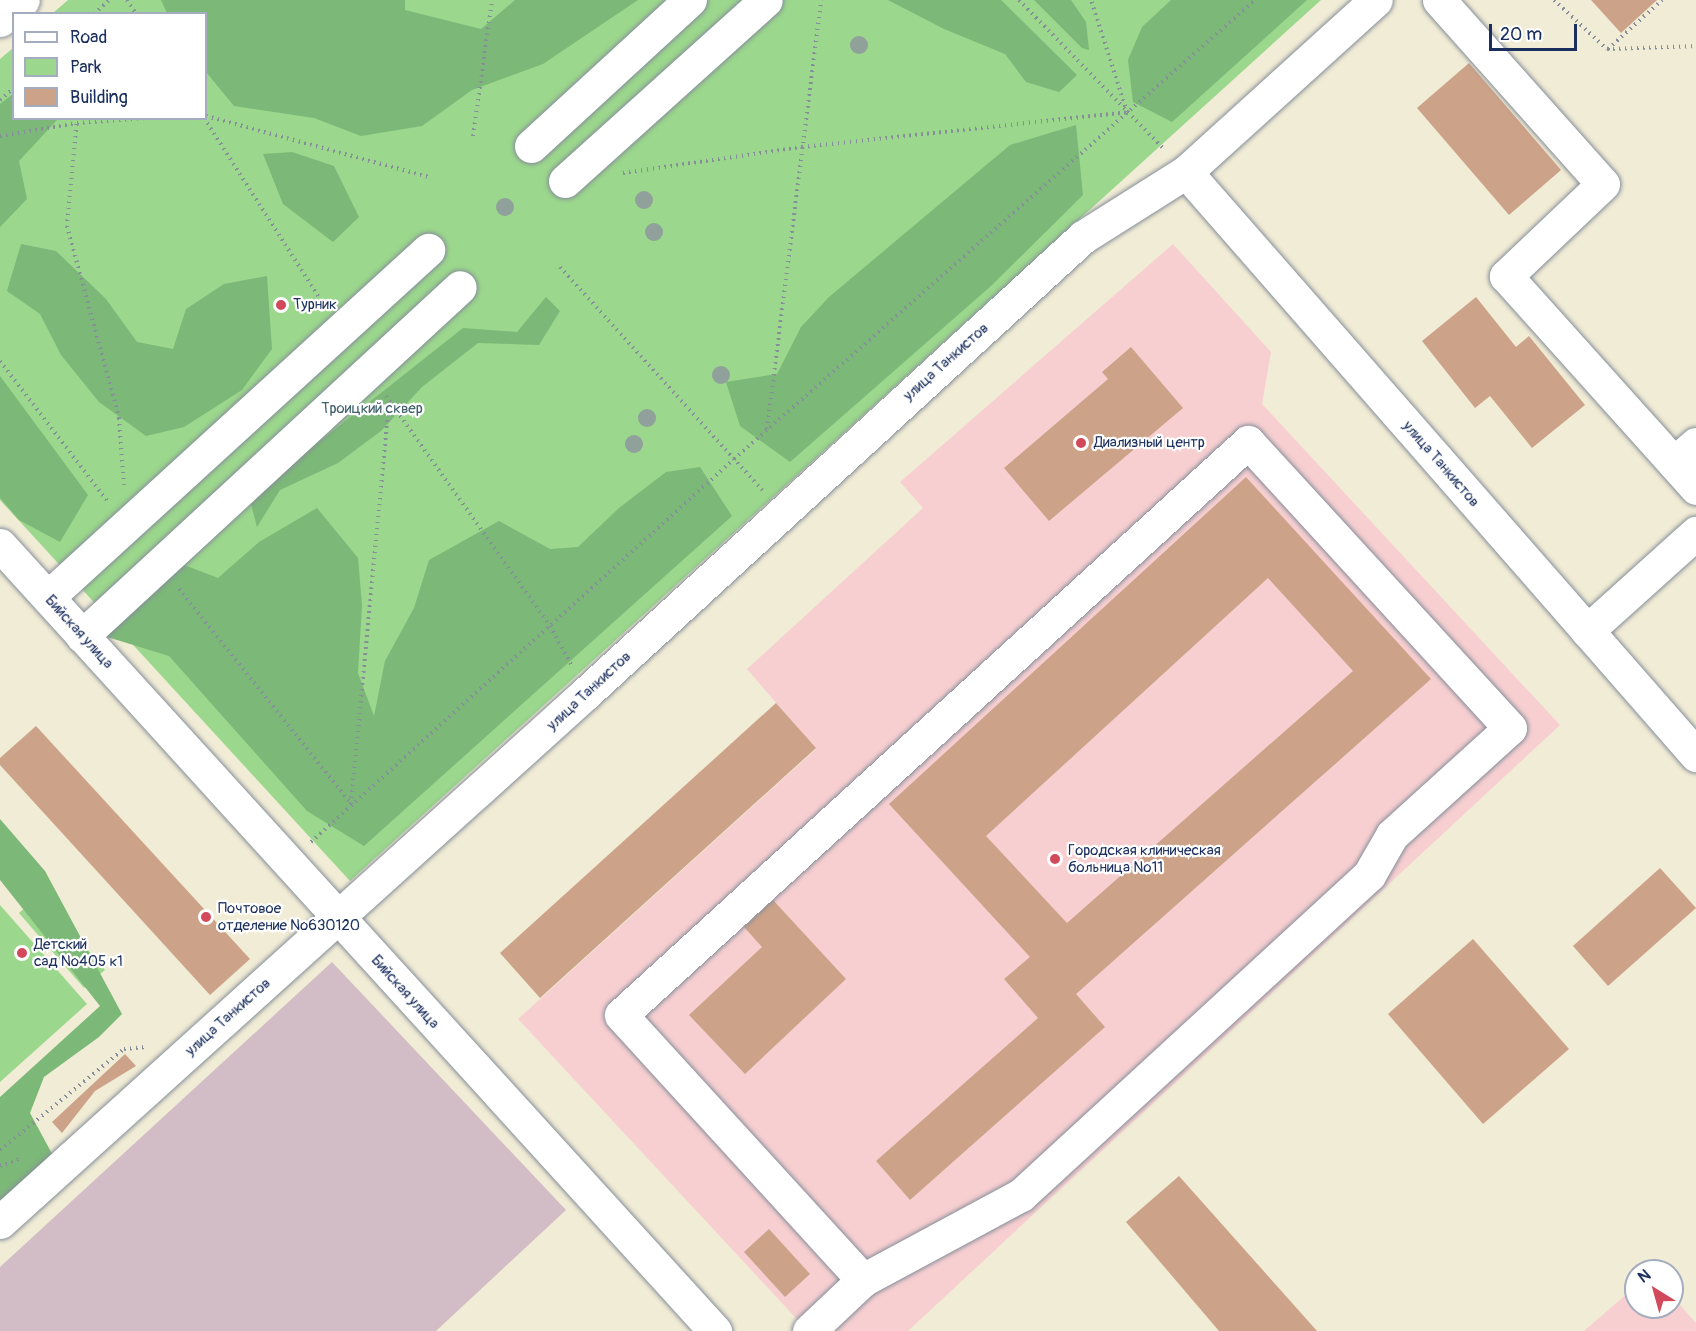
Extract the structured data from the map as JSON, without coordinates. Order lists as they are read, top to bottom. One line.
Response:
{"streets":{"street":["улица Танкистов","Бийская улица"]},"crossings":[["улица Танкистов","Бийская улица"]],"parks":["Троицкий сквер"],"places":["Турник","Диализный центр","Городская клиническая больница №11","Почтовое отделение №630120","Детский сад №405 к1"],"legend":["Road","Park","Building"],"scale_bar":"20 m","north":"top left"}
